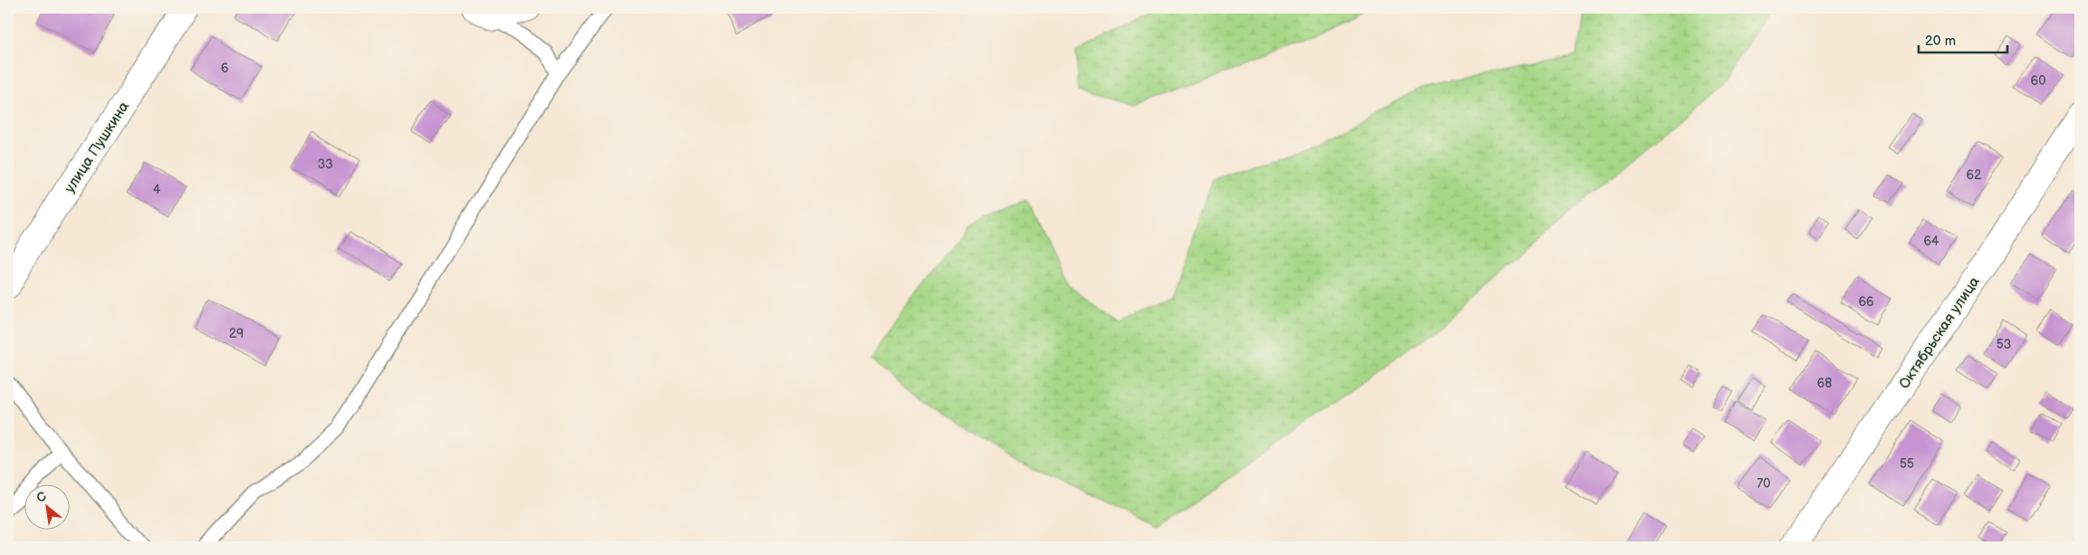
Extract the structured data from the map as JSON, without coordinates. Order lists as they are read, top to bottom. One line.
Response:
{"streets":{"street":["улица Пушкина","Октябрьская улица"]},"house_numbers":["6","60","33","62","4","64","66","29","53","68","55","70"],"scale_bar":"20 m","north":"top left"}
